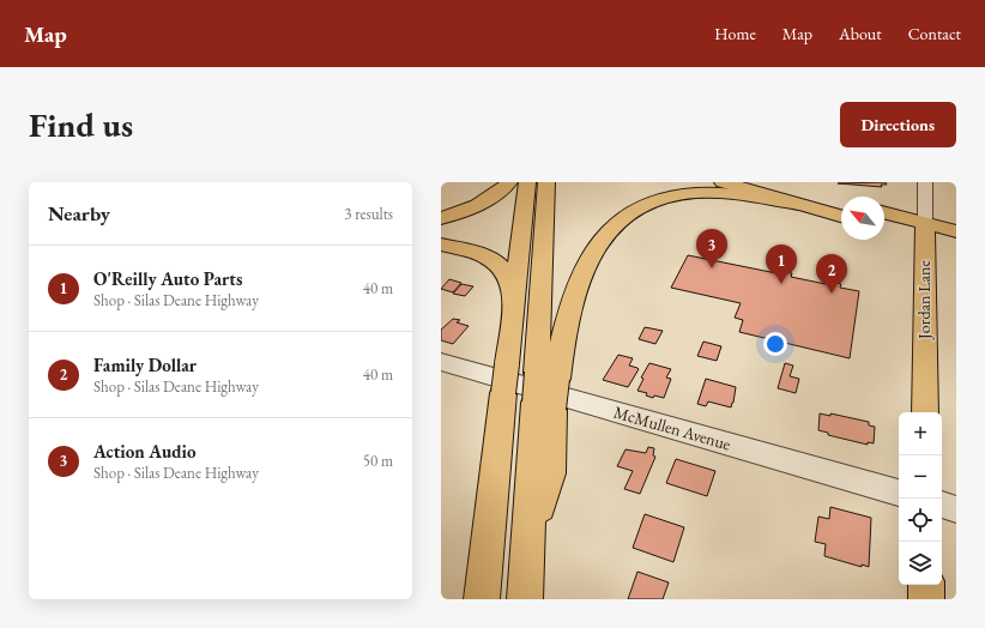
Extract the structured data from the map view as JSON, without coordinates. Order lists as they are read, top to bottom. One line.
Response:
{"streets":{"main road":["Jordan Lane"],"street":["McMullen Avenue"]},"north":"top left","page":{"header":"Map","nav":["Home","Map","About","Contact"],"buttons":"Directions","title":"Find us","heading":["Nearby","3 results"],"pins":["3","1","2"],"list":[{"mark":"1","name":"O'Reilly Auto Parts","note":"Shop · Silas Deane Highway","value":"40 m"},{"mark":"2","name":"Family Dollar","note":"Shop · Silas Deane Highway","value":"40 m"},{"mark":"3","name":"Action Audio","note":"Shop · Silas Deane Highway","value":"50 m"}],"map_buttons":["+","−"]}}
